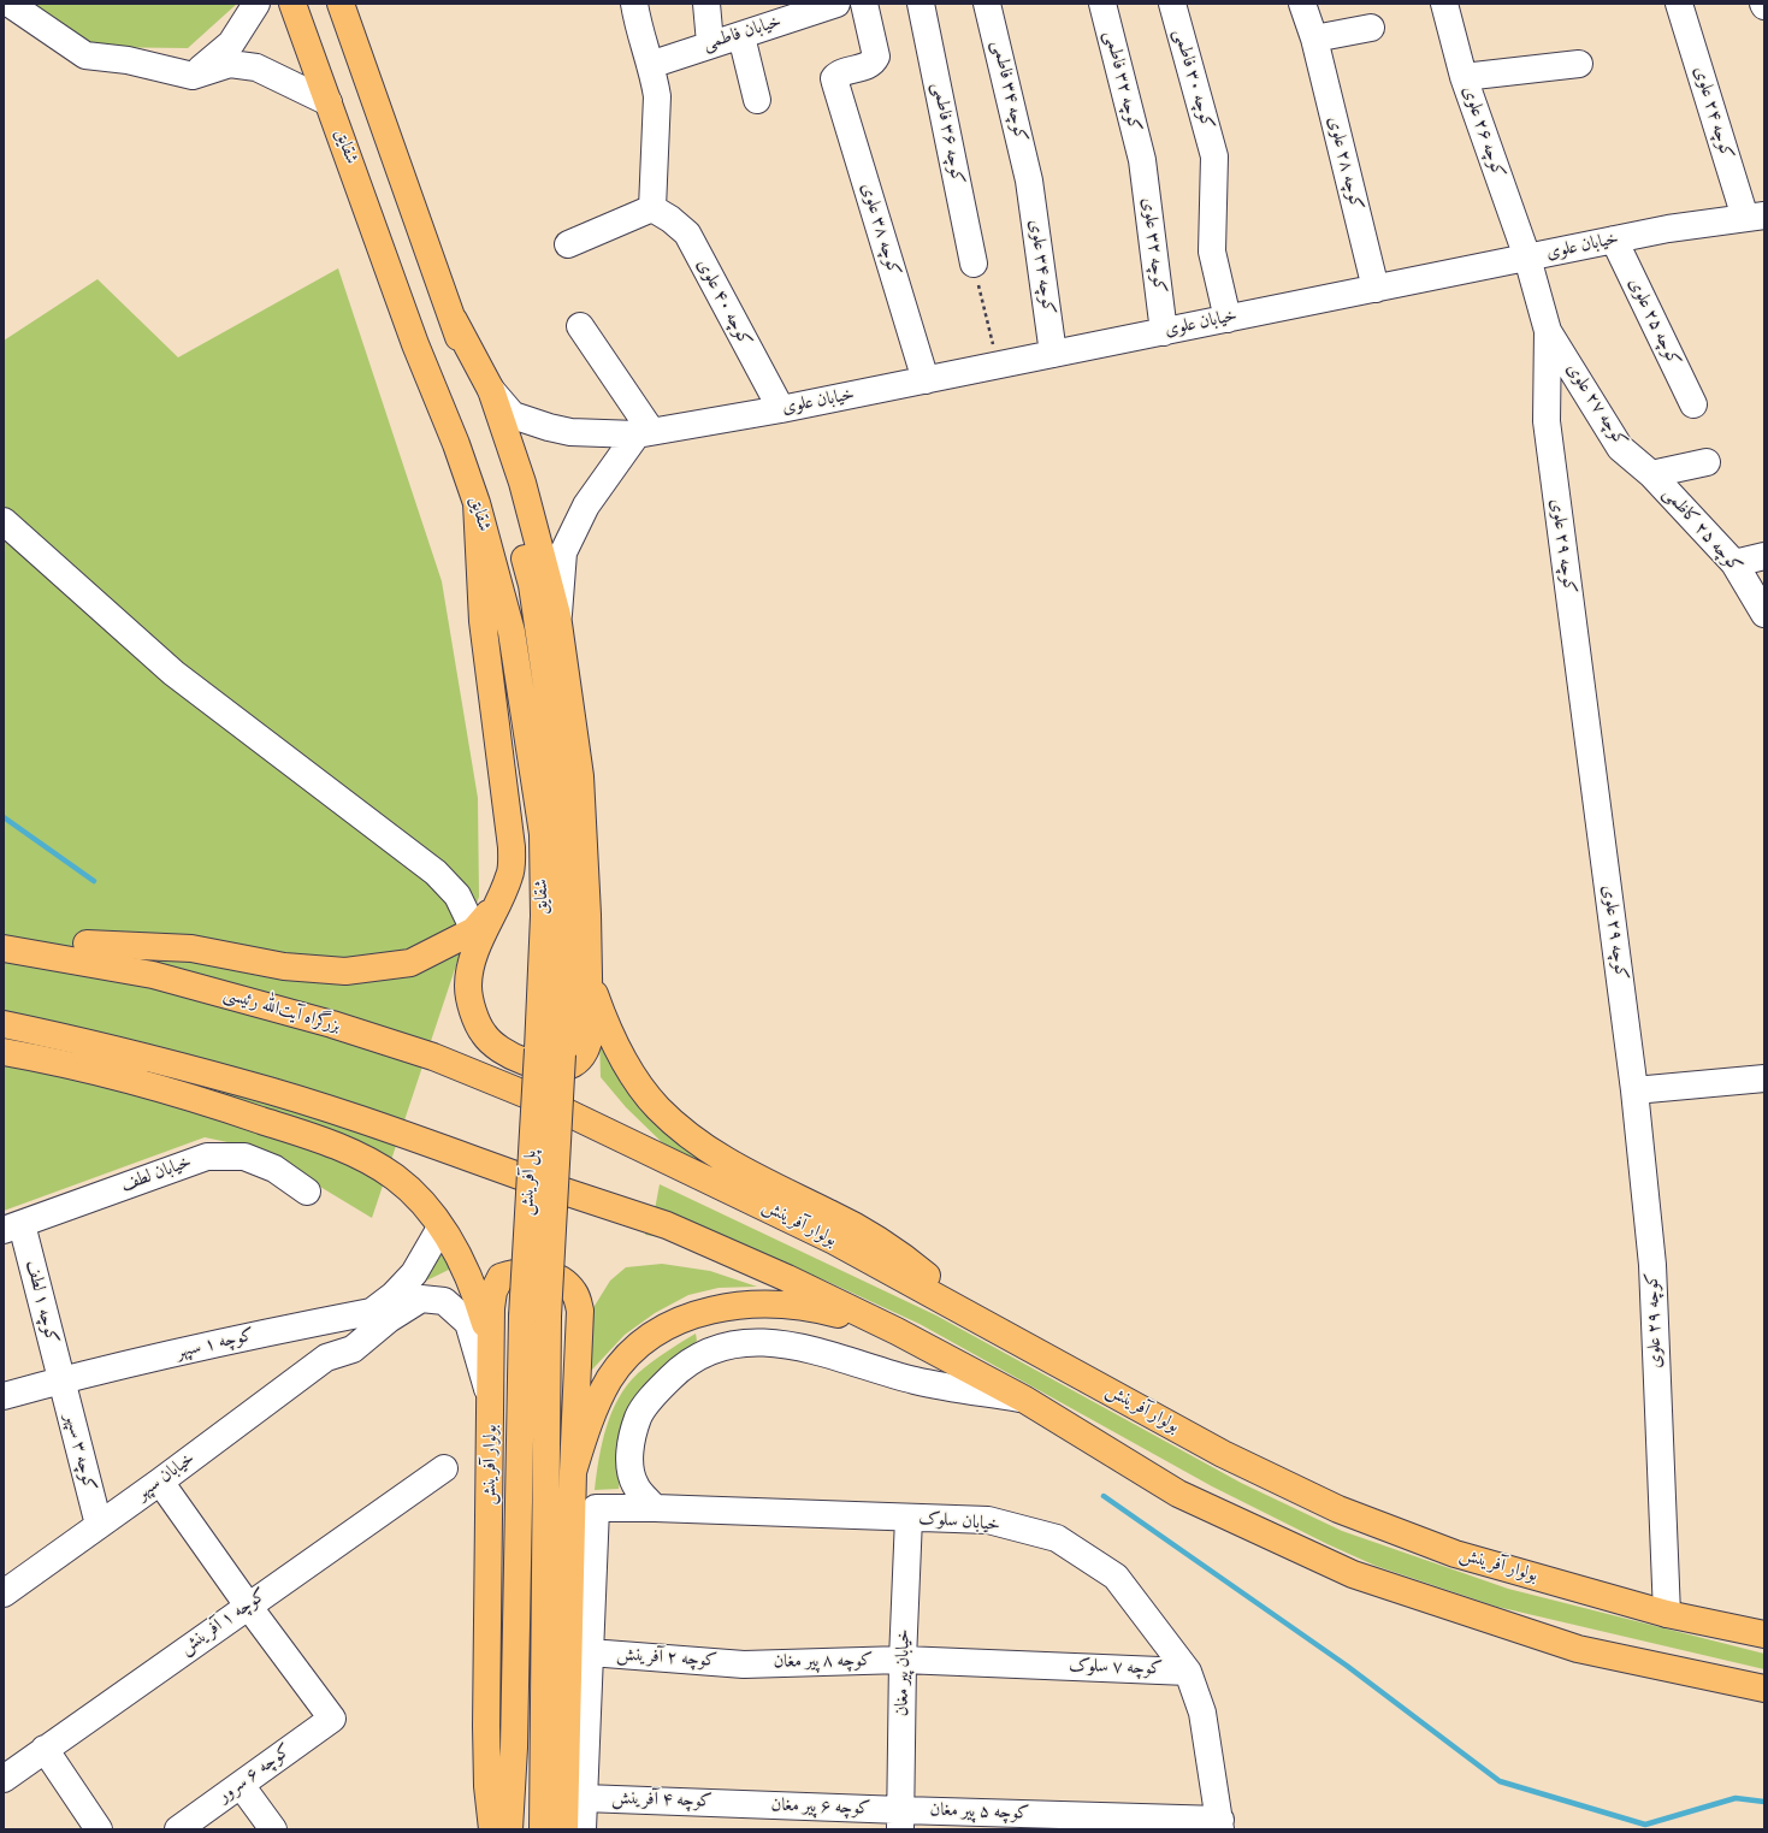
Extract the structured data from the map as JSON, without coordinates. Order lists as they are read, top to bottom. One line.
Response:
{"streets":{"main road":["شقایق","بزرگراه آیت‌الله رئیسی","پل آفرینش","بولوار آفرینش"],"street":["خیابان فاطمی","کوچه ۳۰ فاطمی","کوچه ۳۲ فاطمی","کوچه ۳۴ فاطمی","کوچه ۲۴ علوی","کوچه ۲۶ علوی","کوچه ۳۶ فاطمی","کوچه ۲۸ علوی","کوچه ۳۸ علوی","کوچه ۳۲ علوی","خیابان علوی","کوچه ۳۴ علوی","کوچه ۴۰ علوی","کوچه ۲۵ علوی","کوچه ۲۷ علوی","کوچه ۲۵ کاظمی","کوچه ۲۹ علوی","خیابان لطف","کوچه ۱ لطف","کوچه ۱ سپهر","کوچه ۳ سپهر","خیابان سپهر","خیابان سلوک","کوچه ۱ آفرینش","کوچه ۲ آفرینش","کوچه ۸ پیر مغان","کوچه ۷ سلوک","خیابان پیر مغان","کوچه ۶ سرور","کوچه ۴ آفرینش","کوچه ۶ پیر مغان","کوچه ۵ پیر مغان"]},"crossings":[["کوچه ۳۰ فاطمی","خیابان علوی"],["کوچه ۳۲ فاطمی","کوچه ۳۲ علوی"],["کوچه ۳۴ فاطمی","کوچه ۳۴ علوی"],["کوچه ۲۴ علوی","خیابان علوی"],["کوچه ۲۶ علوی","خیابان علوی"],["کوچه ۲۶ علوی","کوچه ۲۹ علوی"],["شقایق","خیابان علوی"],["شقایق","پل آفرینش"],["کوچه ۲۸ علوی","خیابان علوی"],["کوچه ۳۸ علوی","خیابان علوی"],["کوچه ۳۲ علوی","خیابان علوی"],["خیابان علوی","کوچه ۳۴ علوی"],["خیابان علوی","کوچه ۴۰ علوی"],["خیابان علوی","کوچه ۲۵ علوی"],["خیابان علوی","کوچه ۲۹ علوی"],["کوچه ۲۷ علوی","کوچه ۲۵ کاظمی"],["کوچه ۲۷ علوی","کوچه ۲۹ علوی"],["کوچه ۲۹ علوی","بولوار آفرینش"],["بزرگراه آیت‌الله رئیسی","بولوار آفرینش"],["خیابان لطف","کوچه ۱ لطف"],["پل آفرینش","بولوار آفرینش"],["بولوار آفرینش","خیابان سپهر"],["کوچه ۱ لطف","کوچه ۱ سپهر"],["کوچه ۱ لطف","کوچه ۳ سپهر"],["کوچه ۱ سپهر","کوچه ۳ سپهر"],["کوچه ۱ سپهر","خیابان سپهر"],["کوچه ۳ سپهر","خیابان سپهر"],["خیابان سلوک","کوچه ۲ آفرینش"],["خیابان سلوک","کوچه ۷ سلوک"],["خیابان سلوک","خیابان پیر مغان"],["خیابان سلوک","کوچه ۵ پیر مغان"],["کوچه ۱ آفرینش","کوچه ۶ سرور"],["کوچه ۲ آفرینش","کوچه ۸ پیر مغان"],["کوچه ۸ پیر مغان","کوچه ۷ سلوک"],["کوچه ۸ پیر مغان","خیابان پیر مغان"],["خیابان پیر مغان","کوچه ۶ پیر مغان"],["خیابان پیر مغان","کوچه ۵ پیر مغان"],["کوچه ۴ آفرینش","کوچه ۶ پیر مغان"],["کوچه ۶ پیر مغان","کوچه ۵ پیر مغان"]]}
